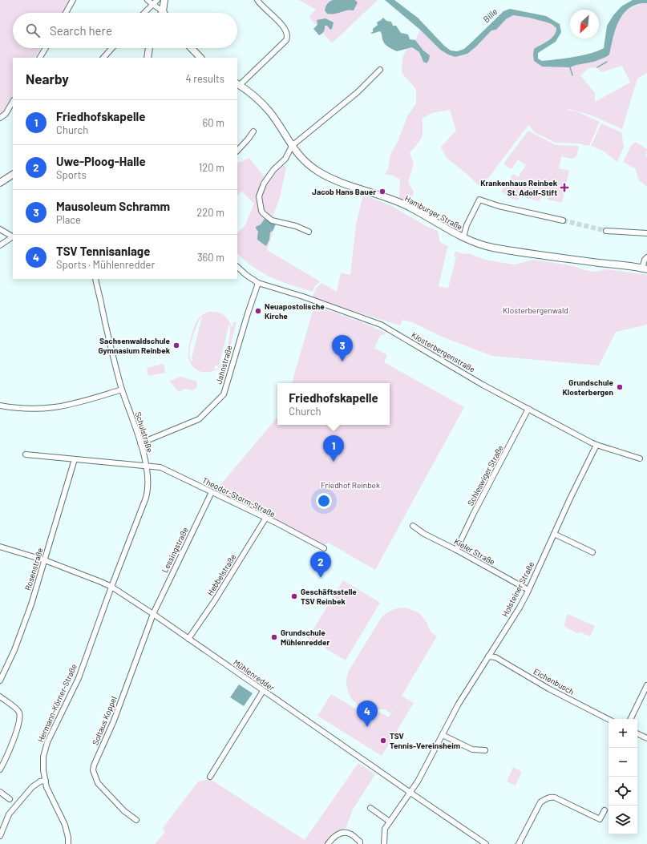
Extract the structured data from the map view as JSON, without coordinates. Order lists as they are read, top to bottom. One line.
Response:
{"streets":{"main road":["Hamburger Straße"],"street":["Klosterbergenstraße","Jahnstraße","Schulstraße","Schleswiger Straße","Theodor-Storm-Straße","Lessingstraße","Kieler Straße","Rosenstraße","Hebbelstraße","Holsteiner Straße","Mühlenredder","Eichenbusch","Hermann-Körner-Straße","Soltaus Koppel"]},"crossings":[["Klosterbergenstraße","Jahnstraße"],["Klosterbergenstraße","Schleswiger Straße"],["Klosterbergenstraße","Holsteiner Straße"],["Jahnstraße","Schulstraße"],["Schulstraße","Theodor-Storm-Straße"],["Schulstraße","Mühlenredder"],["Schulstraße","Hermann-Körner-Straße"],["Schleswiger Straße","Kieler Straße"],["Theodor-Storm-Straße","Lessingstraße"],["Theodor-Storm-Straße","Rosenstraße"],["Theodor-Storm-Straße","Hebbelstraße"],["Lessingstraße","Mühlenredder"],["Lessingstraße","Soltaus Koppel"],["Kieler Straße","Holsteiner Straße"],["Rosenstraße","Mühlenredder"],["Hebbelstraße","Mühlenredder"],["Holsteiner Straße","Mühlenredder"],["Holsteiner Straße","Eichenbusch"],["Mühlenredder","Hermann-Körner-Straße"],["Mühlenredder","Soltaus Koppel"]],"water":["Bille"],"parks":["Klosterbergenwald","Friedhof Reinbek"],"places":{"health":["Krankenhaus Reinbek St. Adolf-Stift"],"other":["Jacob Hans Bauer","Neuapostolische Kirche","Sachsenwaldschule Gymnasium Reinbek","Grundschule Klosterbergen","Geschäftsstelle TSV Reinbek","Grundschule Mühlenredder","TSV Tennis-Vereinsheim"]},"north":"bottom left","page":{"search":"Search here","heading":["Nearby","4 results"],"list":[{"mark":"1","name":"Friedhofskapelle","note":"Church","value":"60 m"},{"mark":"2","name":"Uwe-Ploog-Halle","note":"Sports","value":"120 m"},{"mark":"3","name":"Mausoleum Schramm","note":"Place","value":"220 m"},{"mark":"4","name":"TSV Tennisanlage","note":"Sports · Mühlenredder","value":"360 m"}],"pins":["3","1","2","4"],"popup":["Friedhofskapelle","Church"],"map_buttons":["+","−"]}}
